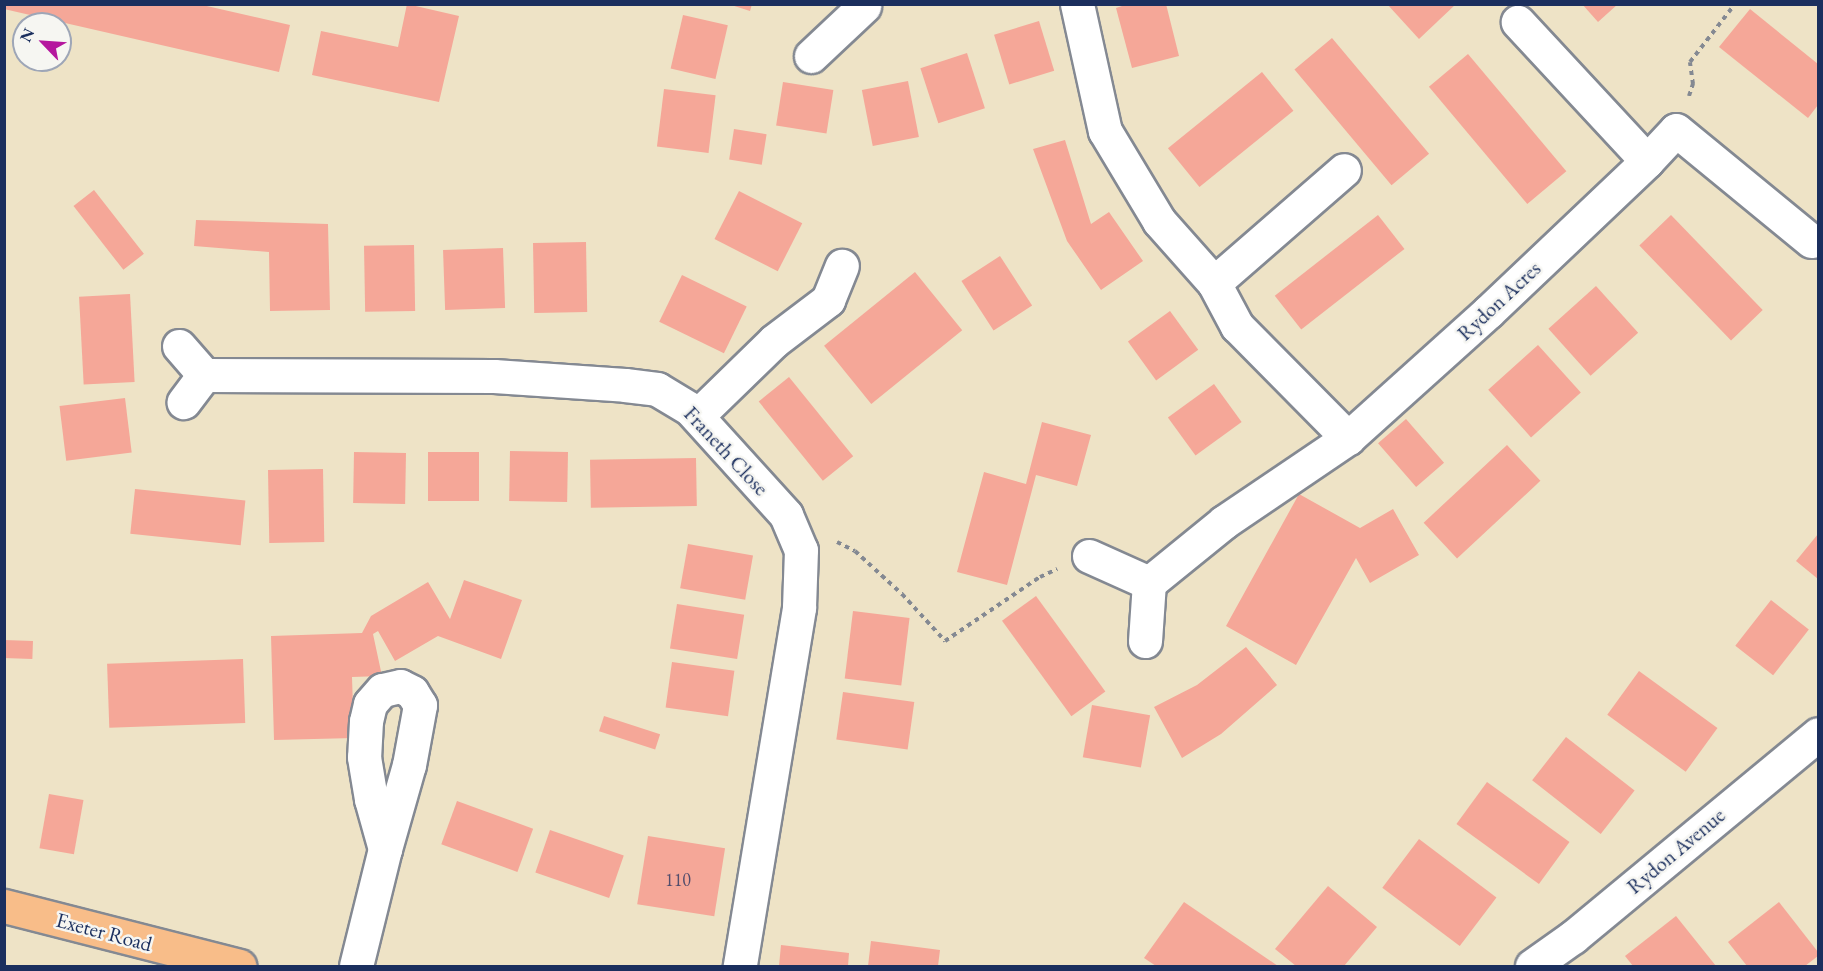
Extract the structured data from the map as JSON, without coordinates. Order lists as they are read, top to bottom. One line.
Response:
{"streets":{"main road":["Exeter Road"],"street":["Rydon Acres","Franeth Close","Rydon Avenue"]},"house_numbers":["110"],"north":"top left"}
